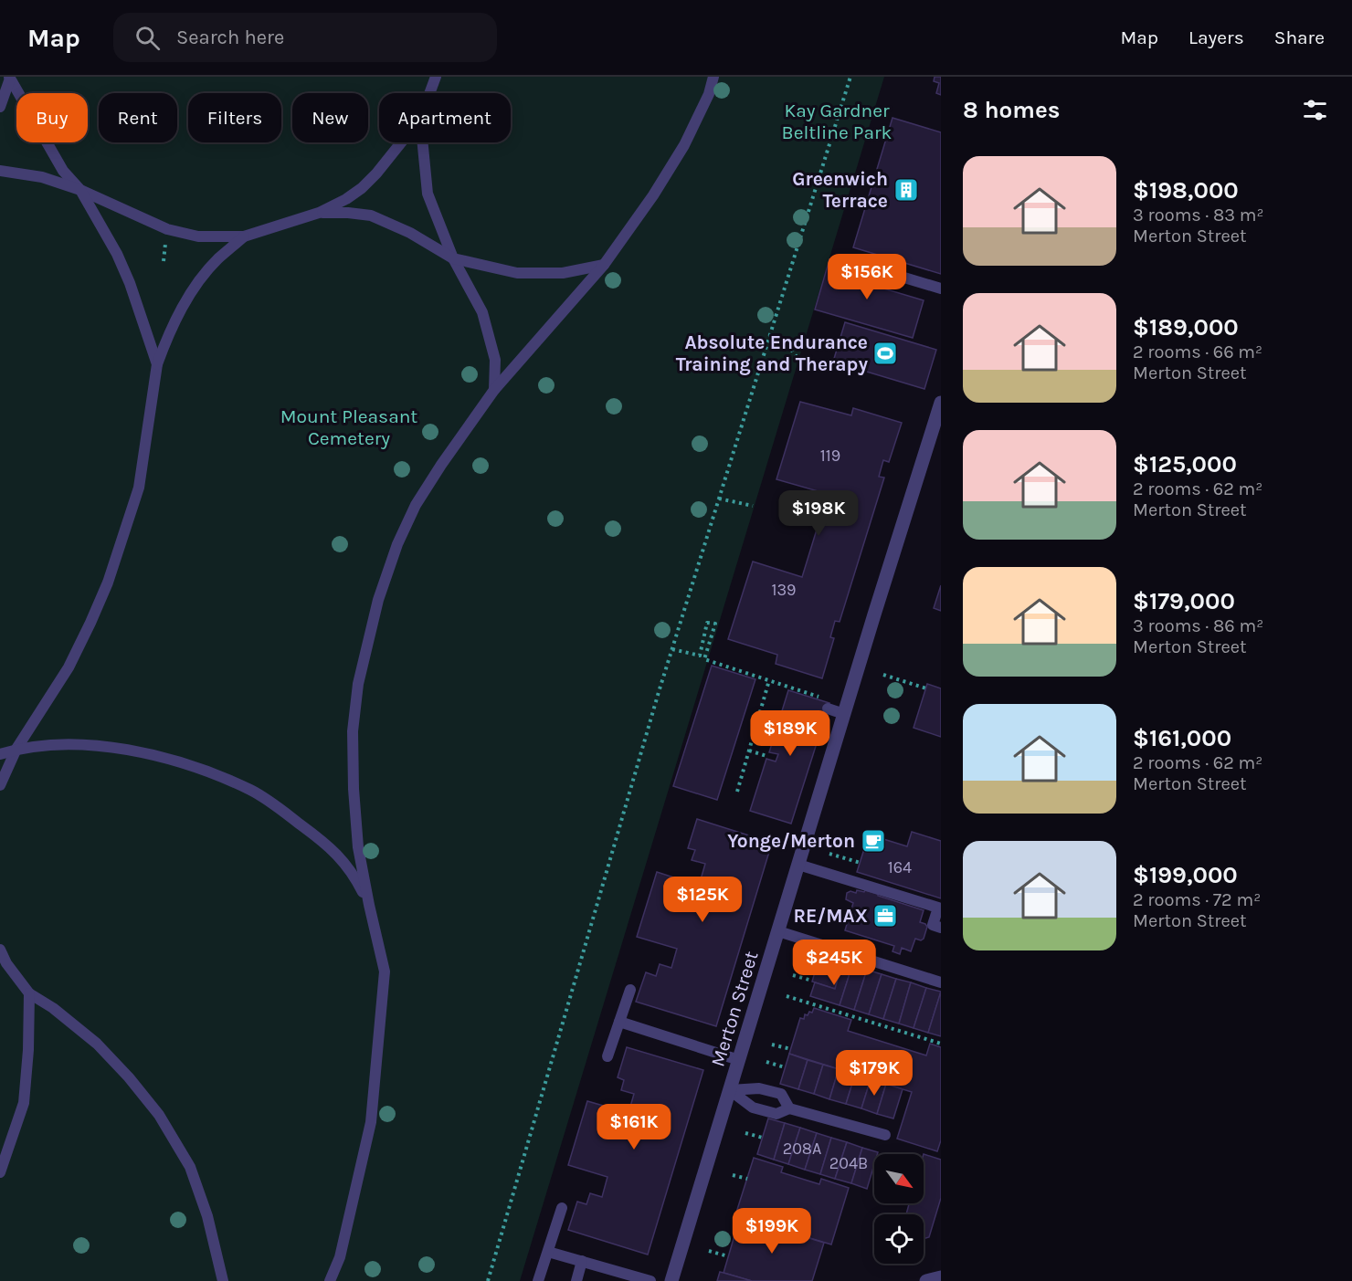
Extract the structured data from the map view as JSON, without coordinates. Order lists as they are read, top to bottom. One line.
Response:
{"streets":{"street":["Merton Street"]},"parks":["Kay Gardner Beltline Park","Mount Pleasant Cemetery"],"places":{"building":["Greenwich Terrace"],"sports":["Absolute Endurance Training and Therapy"],"cafe":["Yonge/Merton"],"office":["RE/MAX"]},"house_numbers":["119","139","164","208A","204B"],"north":"bottom right","page":{"header":"Map","search":"Search here","nav":["Map","Layers","Share"],"heading":"8 homes","chip":["Buy","Rent","Filters","New","Apartment"],"list":[{"name":"$198,000","note":"3 rooms · 83 m² · Merton Street"},{"name":"$189,000","note":"2 rooms · 66 m² · Merton Street"},{"name":"$125,000","note":"2 rooms · 62 m² · Merton Street"},{"name":"$179,000","note":"3 rooms · 86 m² · Merton Street"},{"name":"$161,000","note":"2 rooms · 62 m² · Merton Street"},{"name":"$199,000","note":"2 rooms · 72 m² · Merton Street"}],"price":["$156K","$198K","$189K","$125K","$245K","$179K","$161K","$199K"]}}
